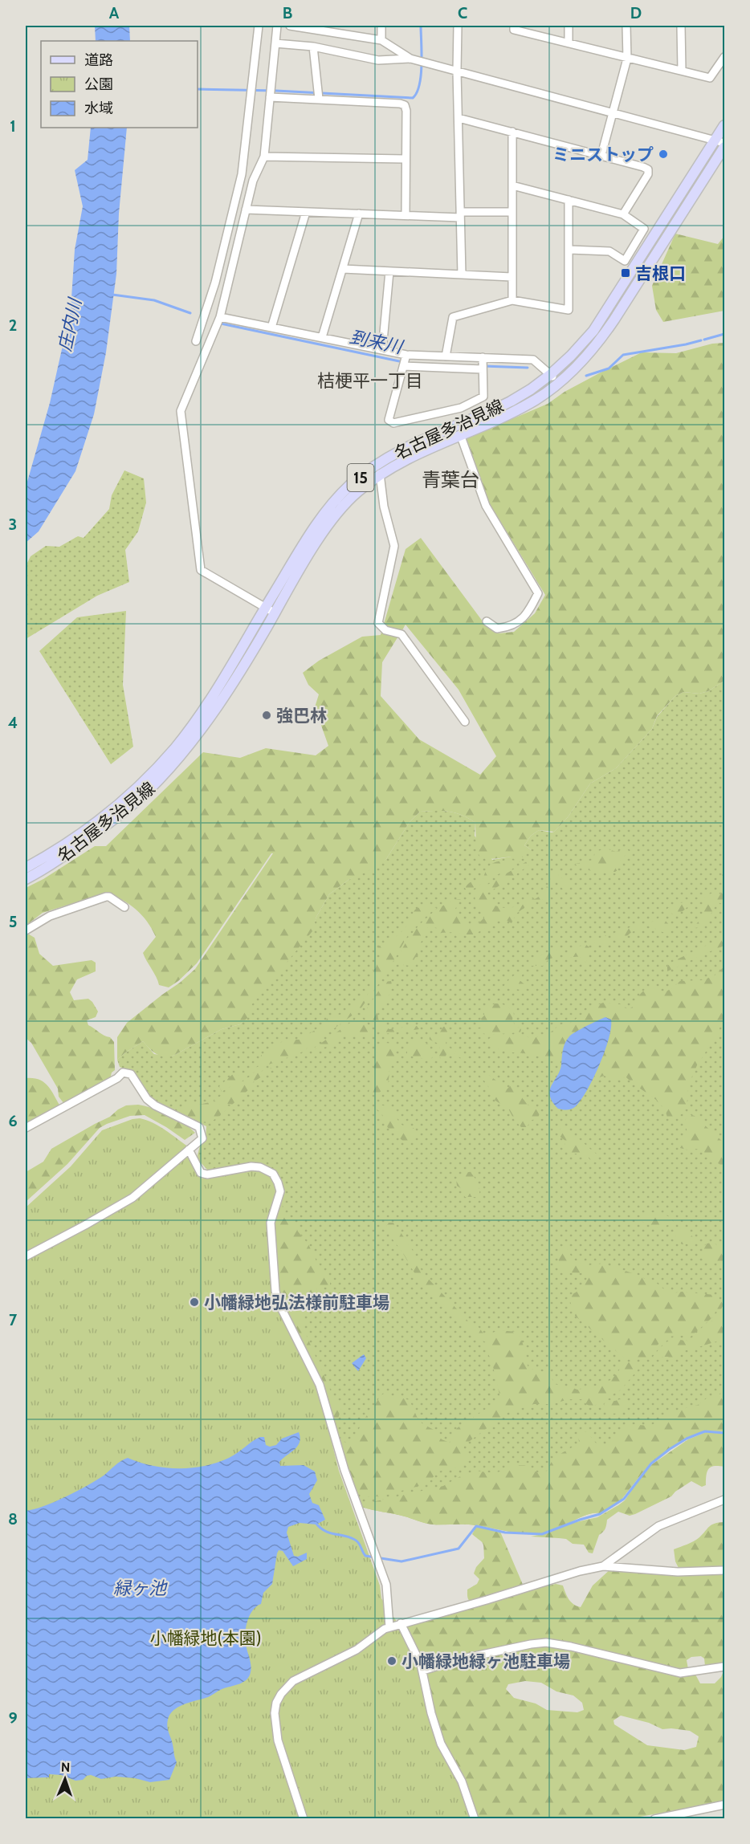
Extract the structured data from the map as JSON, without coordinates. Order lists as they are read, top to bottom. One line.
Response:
{"streets":{"main road":["名古屋多治見線","15"]},"districts":["桔梗平一丁目","青葉台"],"water":["庄内川","到来川","緑ヶ池"],"parks":["小幡緑地(本園)"],"places":{"other":["ミニストップ","強巴林","小幡緑地弘法様前駐車場","小幡緑地緑ヶ池駐車場"],"transit":["吉根口"]},"legend":["道路","公園","水域"],"north":"top","grid":{"columns":["A","B","C","D"],"rows":["1","2","3","4","5","6","7","8","9"]}}
